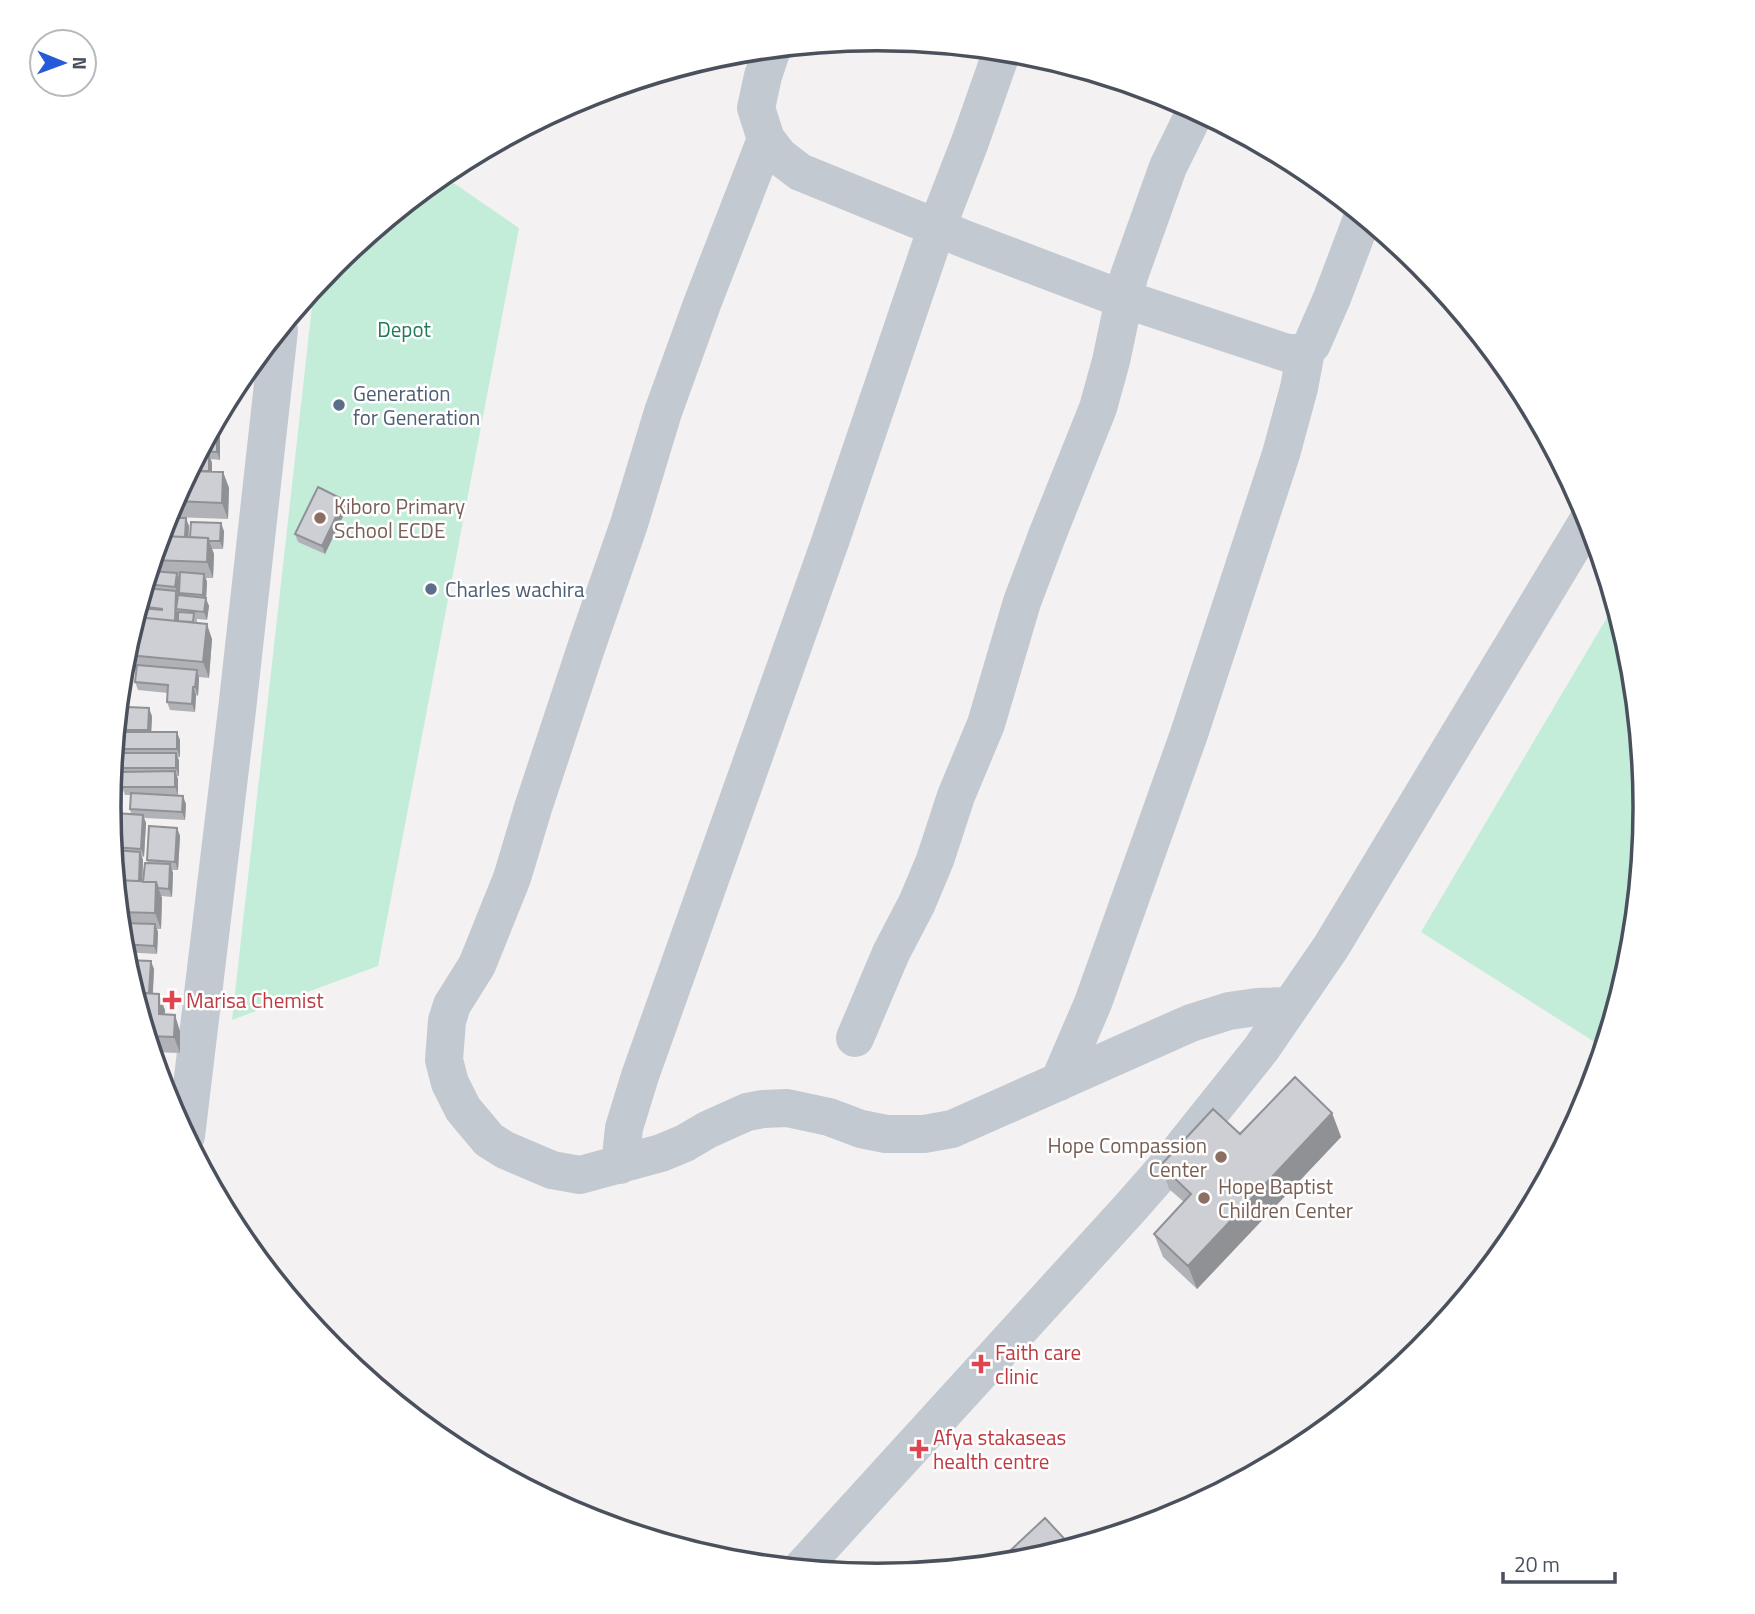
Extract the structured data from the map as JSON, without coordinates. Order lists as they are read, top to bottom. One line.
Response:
{"parks":["Depot"],"places":{"other":["Generation for Generation","Kiboro Primary School ECDE","Charles wachira","Hope Compassion Center","Hope Baptist Children Center"],"health":["Marisa Chemist","Faith care clinic","Afya stakaseas health centre"]},"scale_bar":"20 m","north":"right"}
